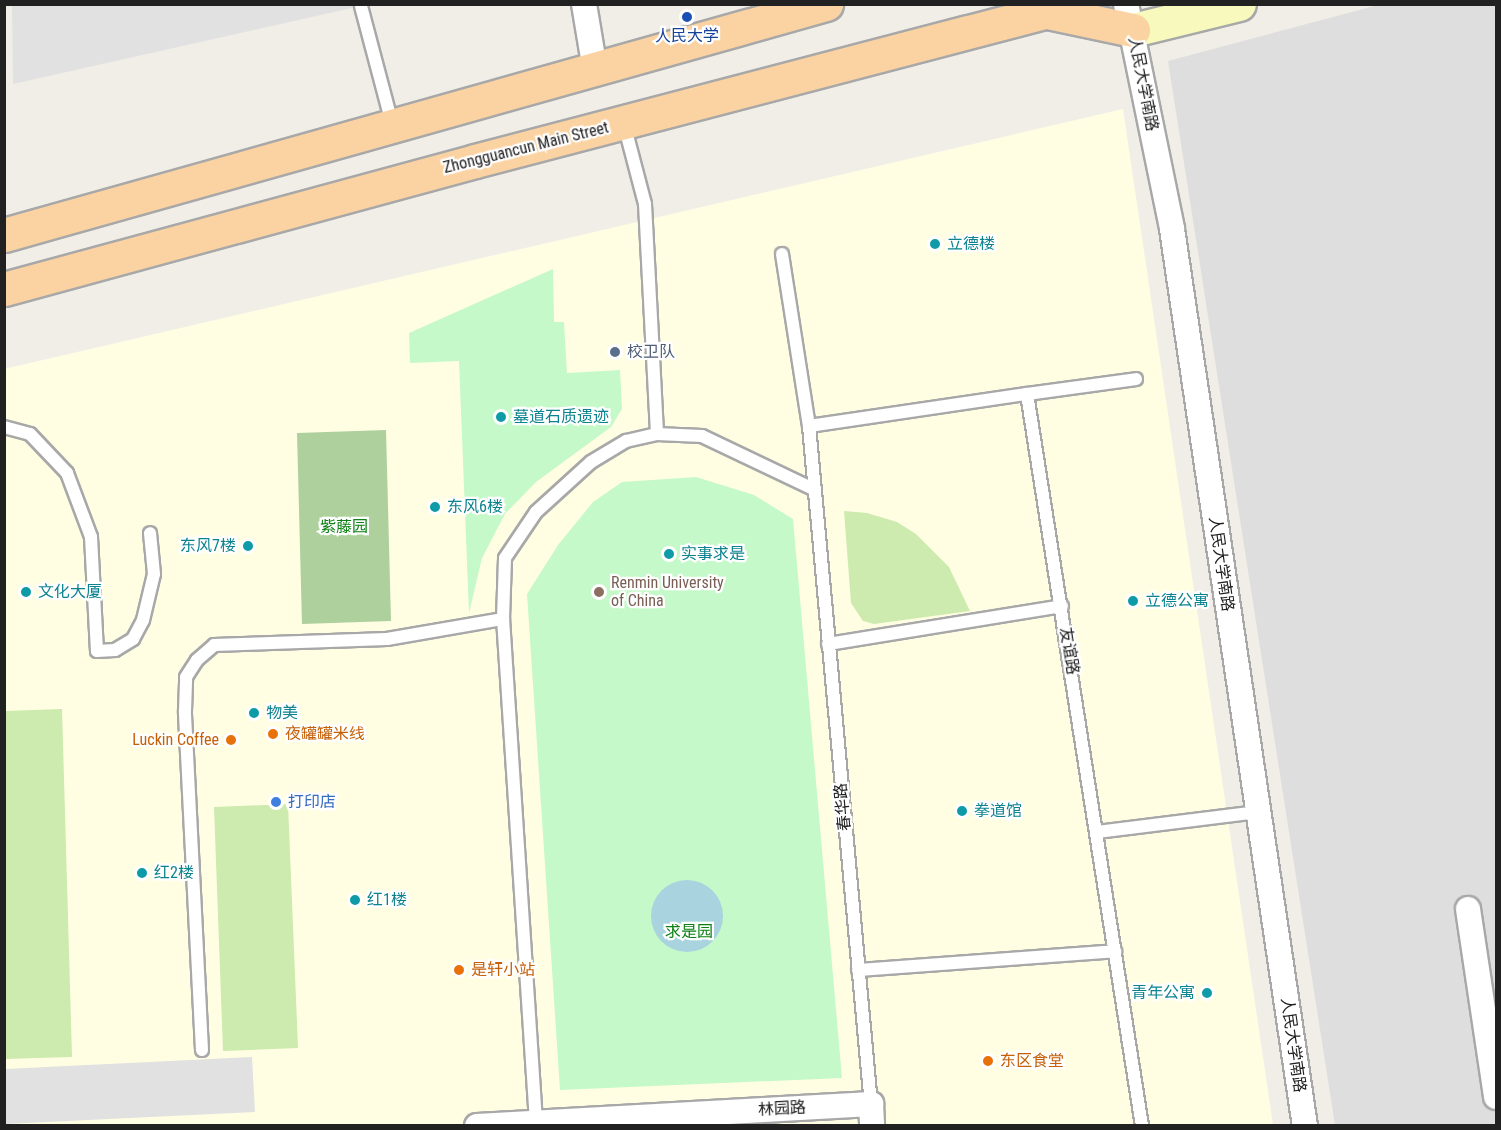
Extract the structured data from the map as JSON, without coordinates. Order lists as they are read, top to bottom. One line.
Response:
{"streets":{"main road":["Zhongguancun Main Street"],"street":["人民大学南路","林园路"],"lane":["友谊路","春华路"]},"crossings":[["春华路","林园路"]],"parks":["紫藤园","求是园"],"places":["人民大学","立德楼","校卫队","墓道石质遗迹","东风6楼","东风7楼","实事求是","文化大厦","Renmin University of China","立德公寓","物美","夜罐罐米线","Luckin Coffee","打印店","拳道馆","红2楼","红1楼","是轩小站","青年公寓","东区食堂"]}
